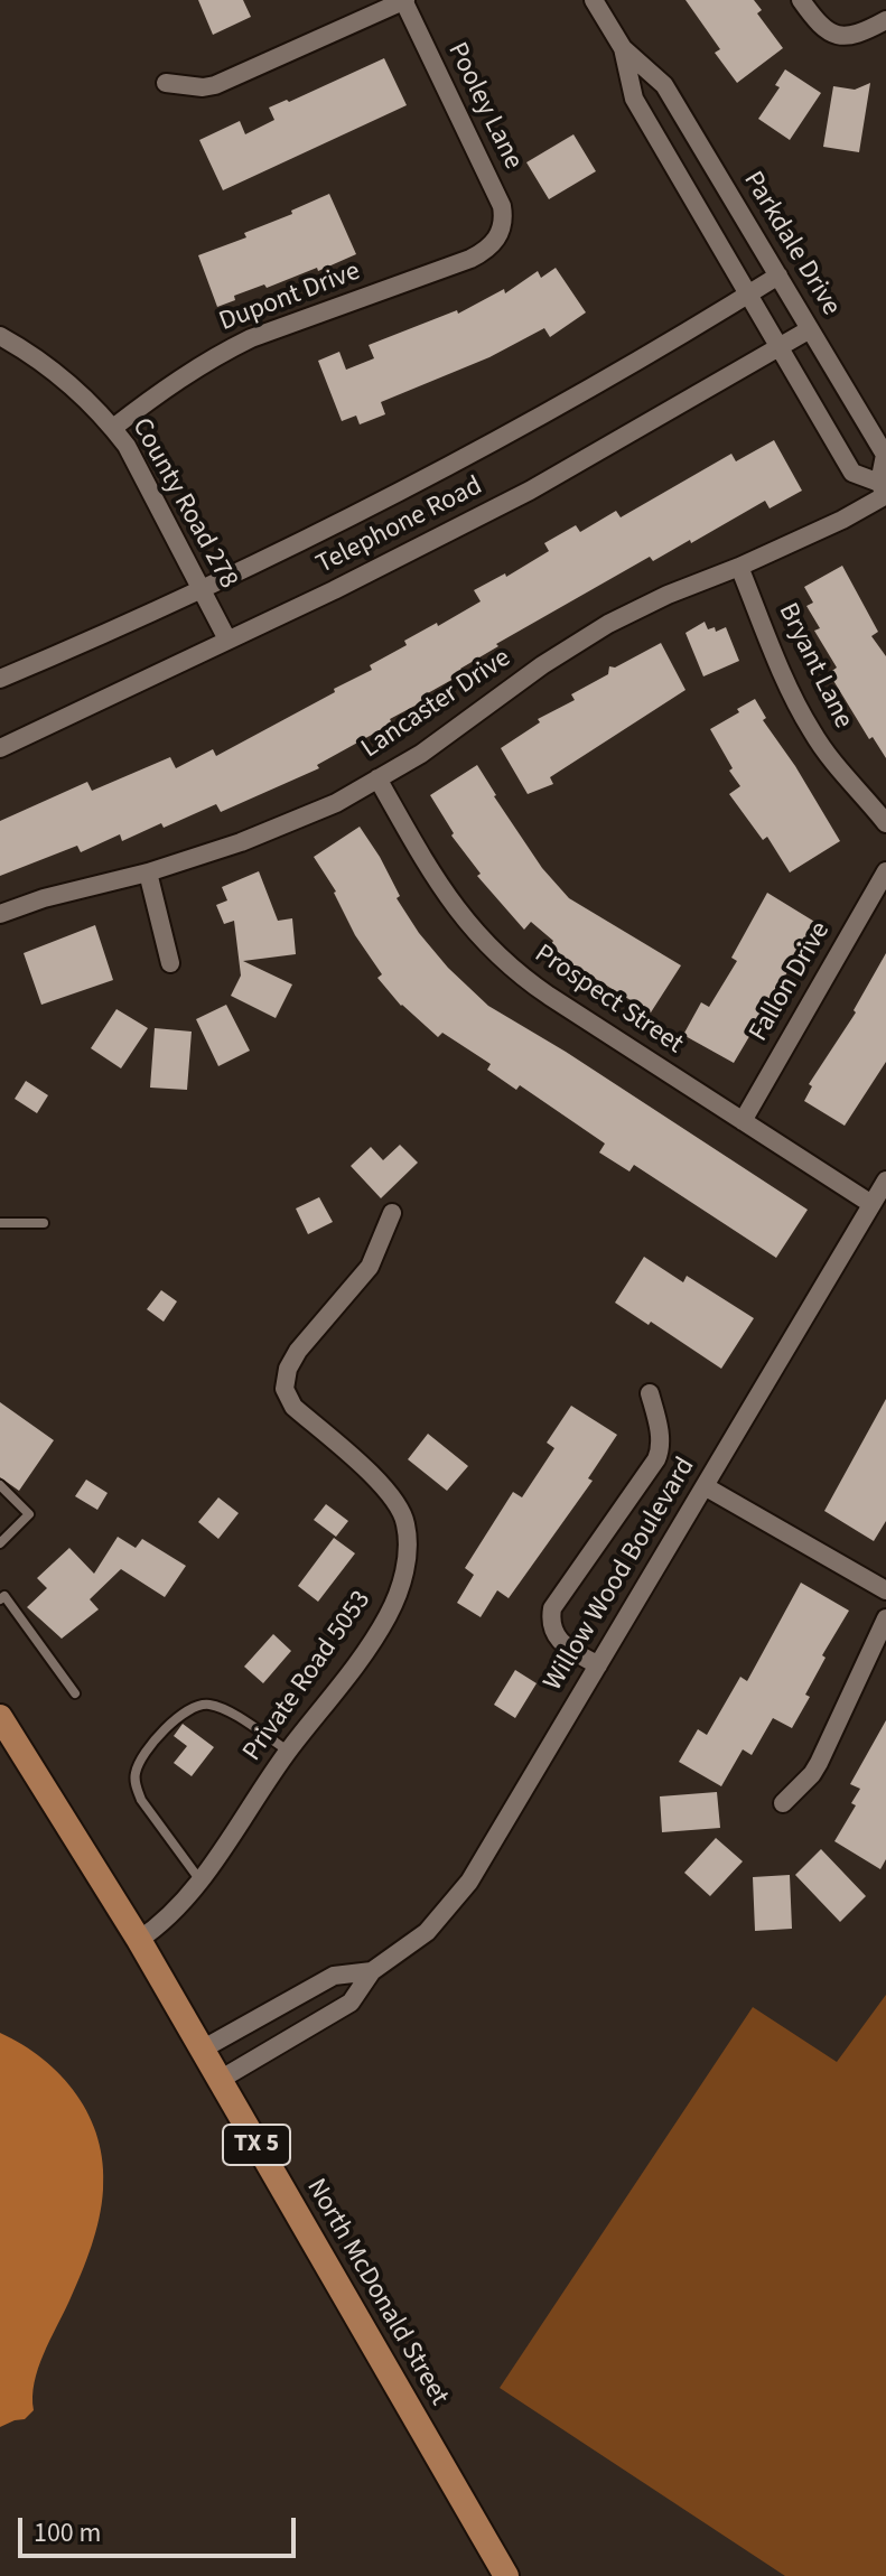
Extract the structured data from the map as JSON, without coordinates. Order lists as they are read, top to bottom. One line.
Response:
{"streets":{"main road":["TX 5","North McDonald Street"],"street":["Pooley Lane","Parkdale Drive","Dupont Drive","County Road 278","Telephone Road","Bryant Lane","Lancaster Drive","Fallon Drive","Prospect Street","Willow Wood Boulevard","Private Road 5053"]},"crossings":[["Pooley Lane","Dupont Drive"],["Parkdale Drive","Telephone Road"],["Parkdale Drive","Lancaster Drive"],["Dupont Drive","County Road 278"],["County Road 278","Telephone Road"],["Bryant Lane","Lancaster Drive"],["Lancaster Drive","Prospect Street"],["Fallon Drive","Prospect Street"],["Prospect Street","Willow Wood Boulevard"],["Willow Wood Boulevard","North McDonald Street"],["Private Road 5053","North McDonald Street"]],"scale_bar":"100 m"}
